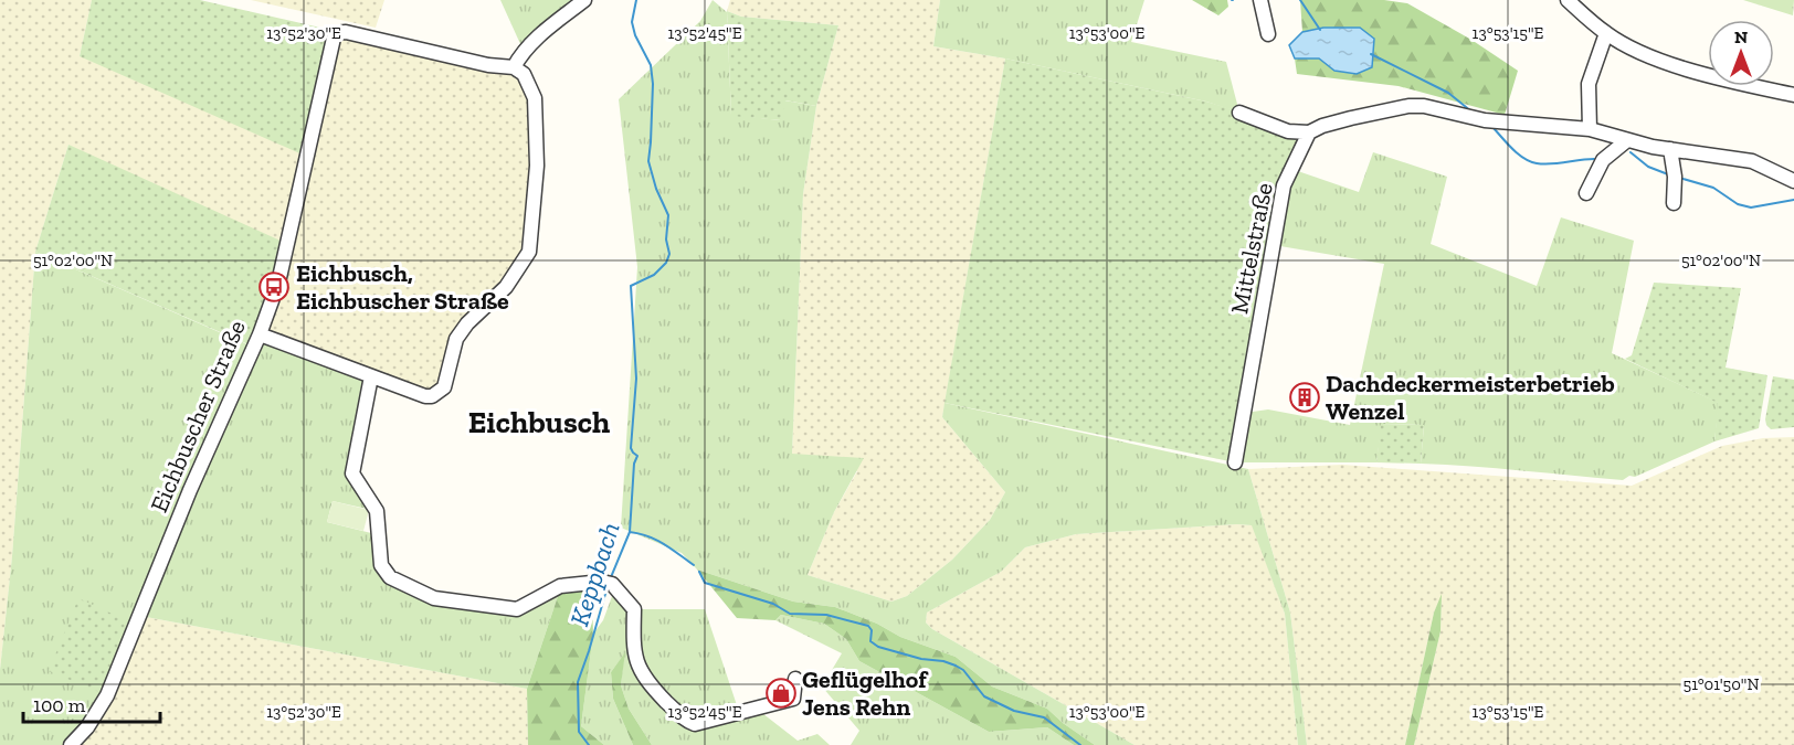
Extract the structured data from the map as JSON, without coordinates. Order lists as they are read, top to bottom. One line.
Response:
{"streets":{"street":["Mittelstraße","Eichbuscher Straße"]},"districts":["Eichbusch"],"water":["Keppbach"],"places":{"bus stop":["Eichbusch, Eichbuscher Straße"],"building":["Dachdeckermeisterbetrieb Wenzel"],"shop":["Geflügelhof Jens Rehn"]},"scale_bar":"100 m","north":"top","coordinates":["13°52'30\"E","13°52'45\"E","13°53'00\"E","13°53'15\"E","51°02'00\"N","51°01'50\"N"]}
